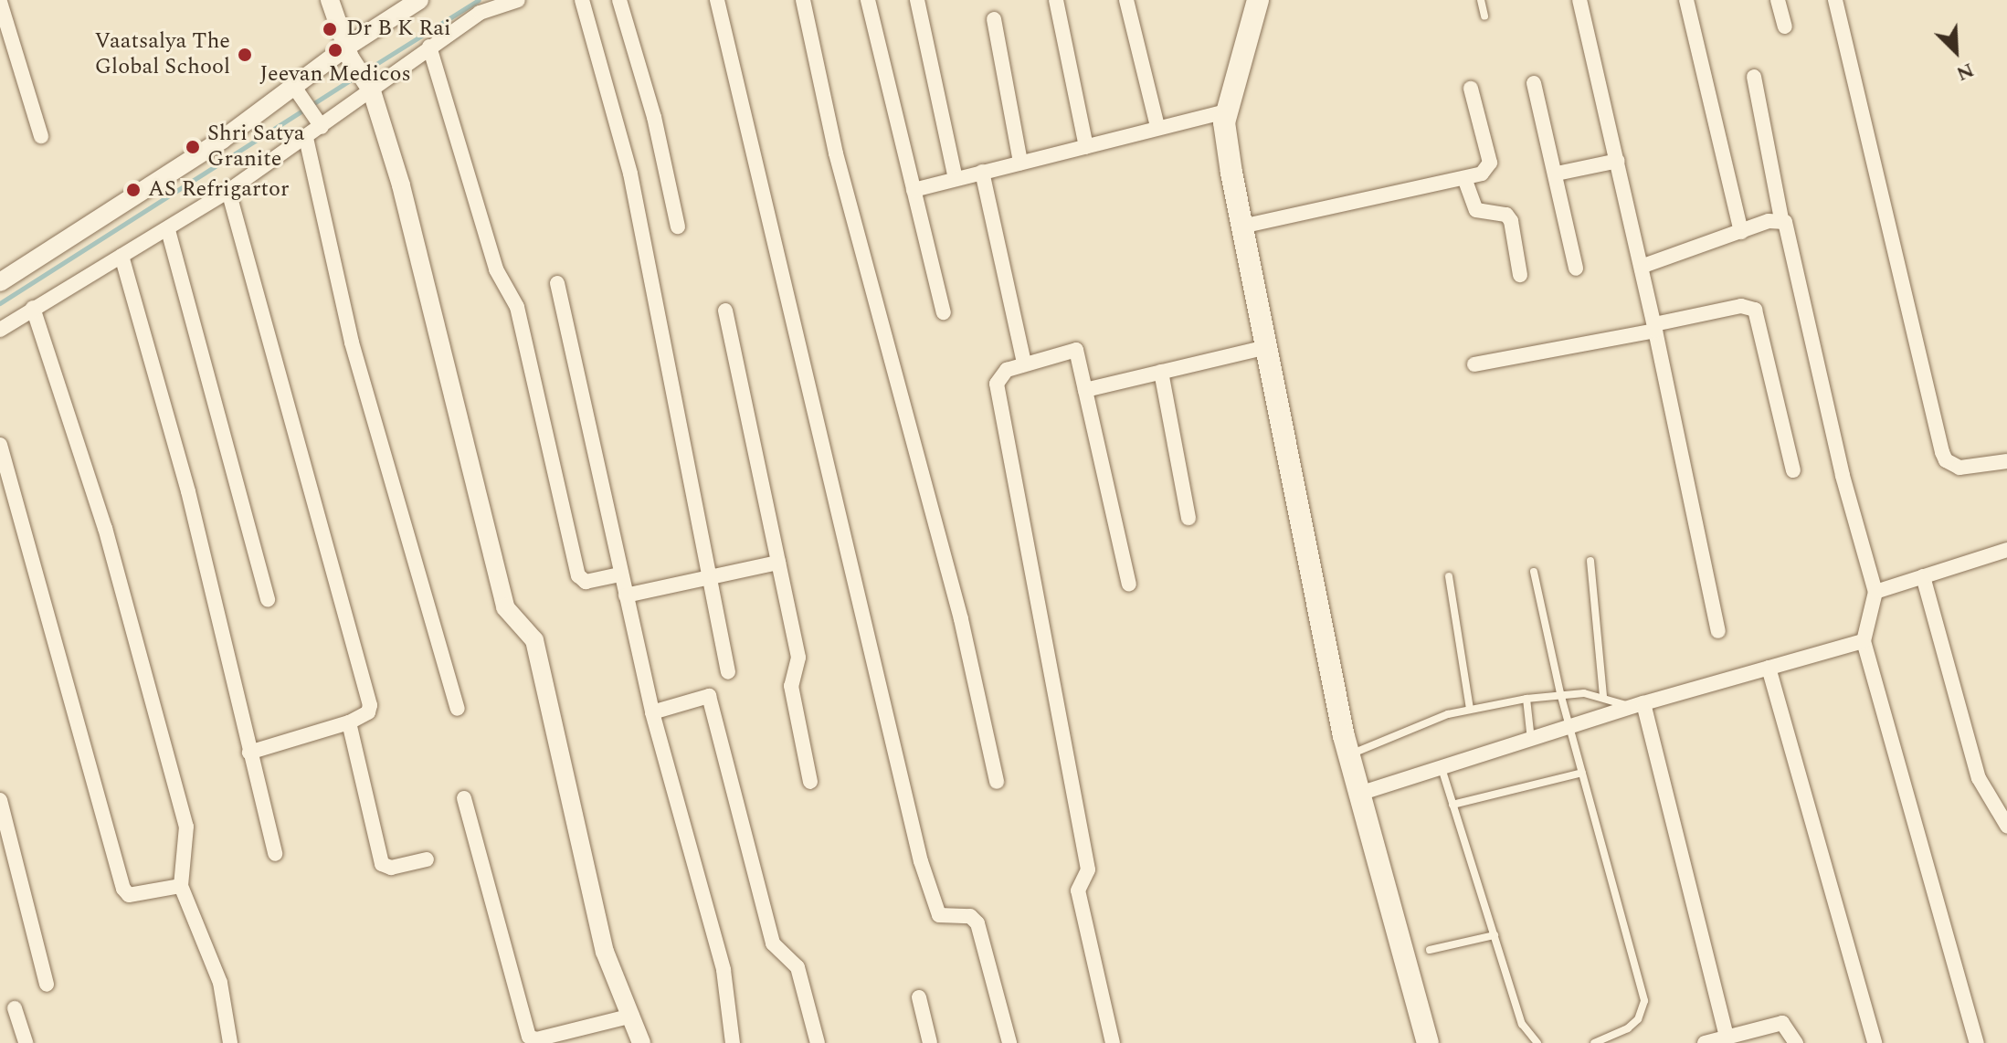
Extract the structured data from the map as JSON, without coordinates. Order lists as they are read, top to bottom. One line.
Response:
{"places":["Dr B K Rai","Jeevan Medicos","Vaatsalya The Global School","Shri Satya Granite","AS Refrigartor"],"north":"bottom right"}
